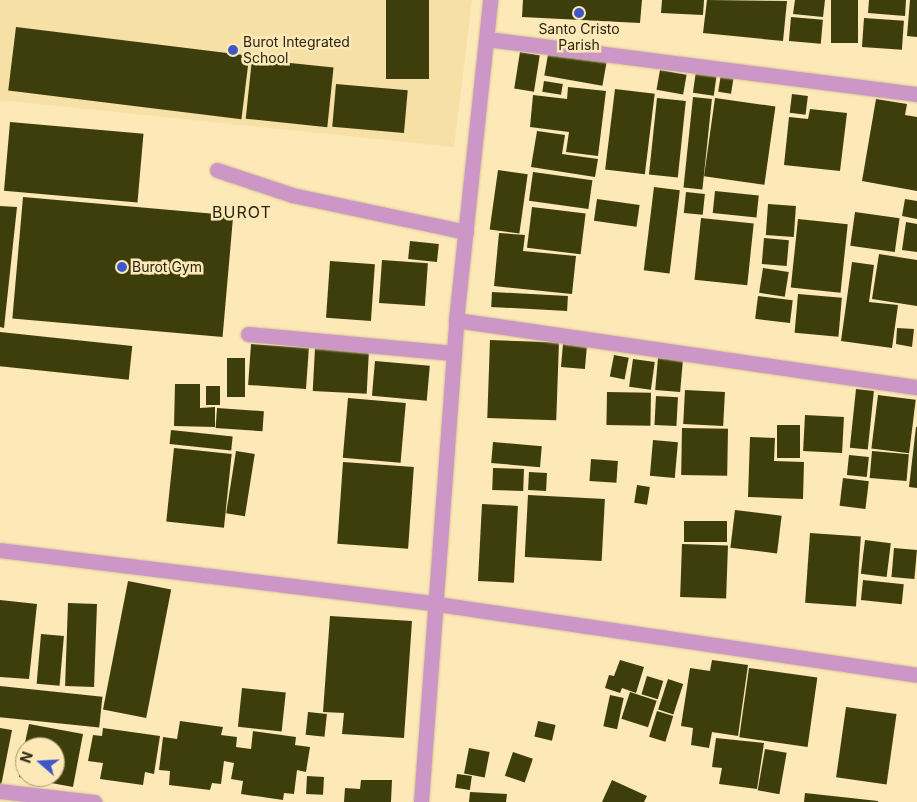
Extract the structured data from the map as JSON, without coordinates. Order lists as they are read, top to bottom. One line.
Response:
{"districts":["BUROT"],"places":["Santo Cristo Parish","Burot Integrated School","Burot Gym"],"north":"left"}
